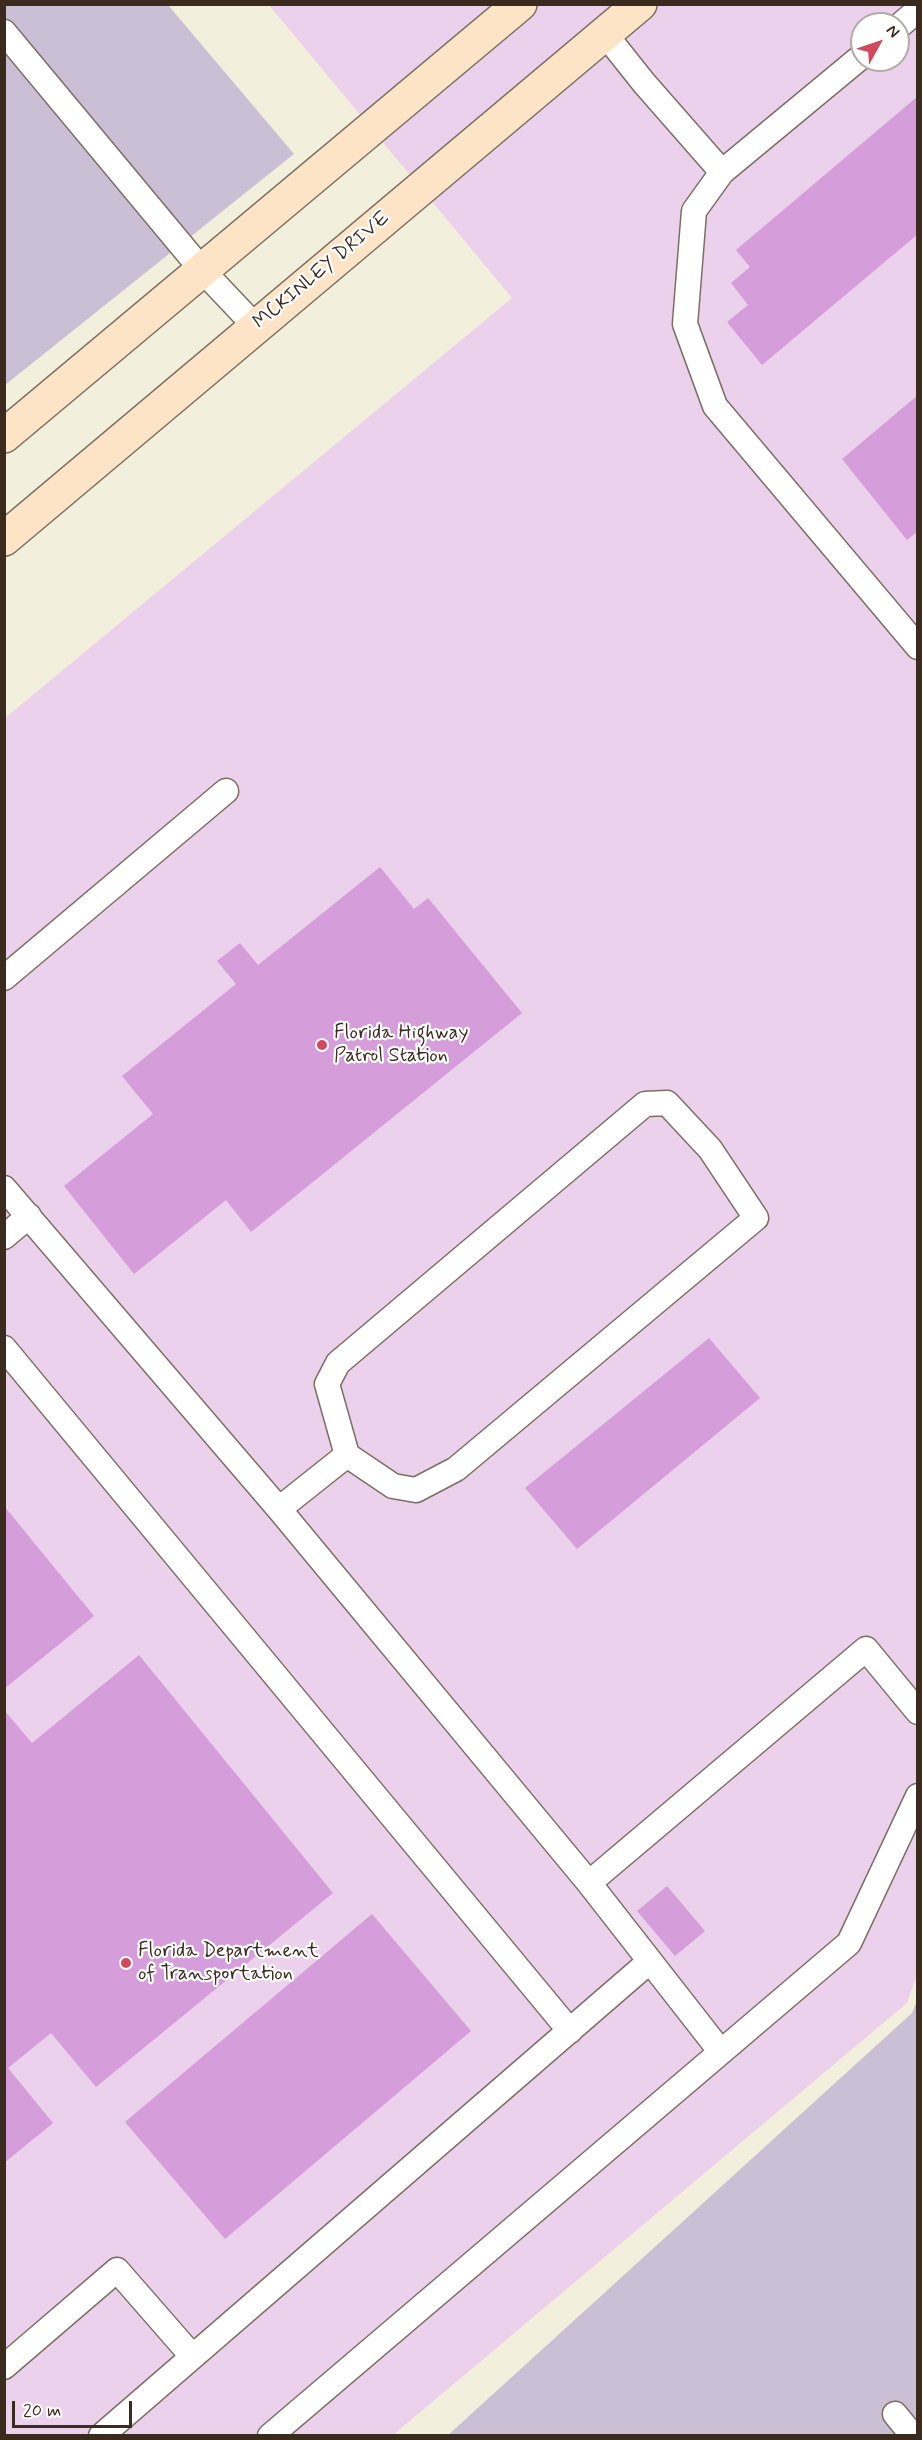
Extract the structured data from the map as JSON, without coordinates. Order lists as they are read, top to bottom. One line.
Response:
{"streets":{"main road":["MCKINLEY DRIVE"]},"places":["Florida Highway Patrol Station","Florida Department of Transportation"],"scale_bar":"20 m","north":"top right"}
